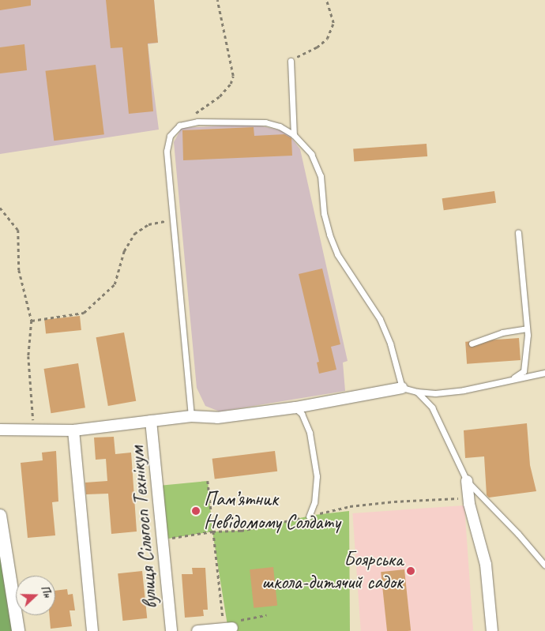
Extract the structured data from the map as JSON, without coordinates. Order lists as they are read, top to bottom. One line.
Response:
{"streets":{"street":["вулиця Сільгосп Технікум"]},"places":["Пам’ятник Невідомому Солдату","Боярська школа-дитячий садок"],"north":"right"}
